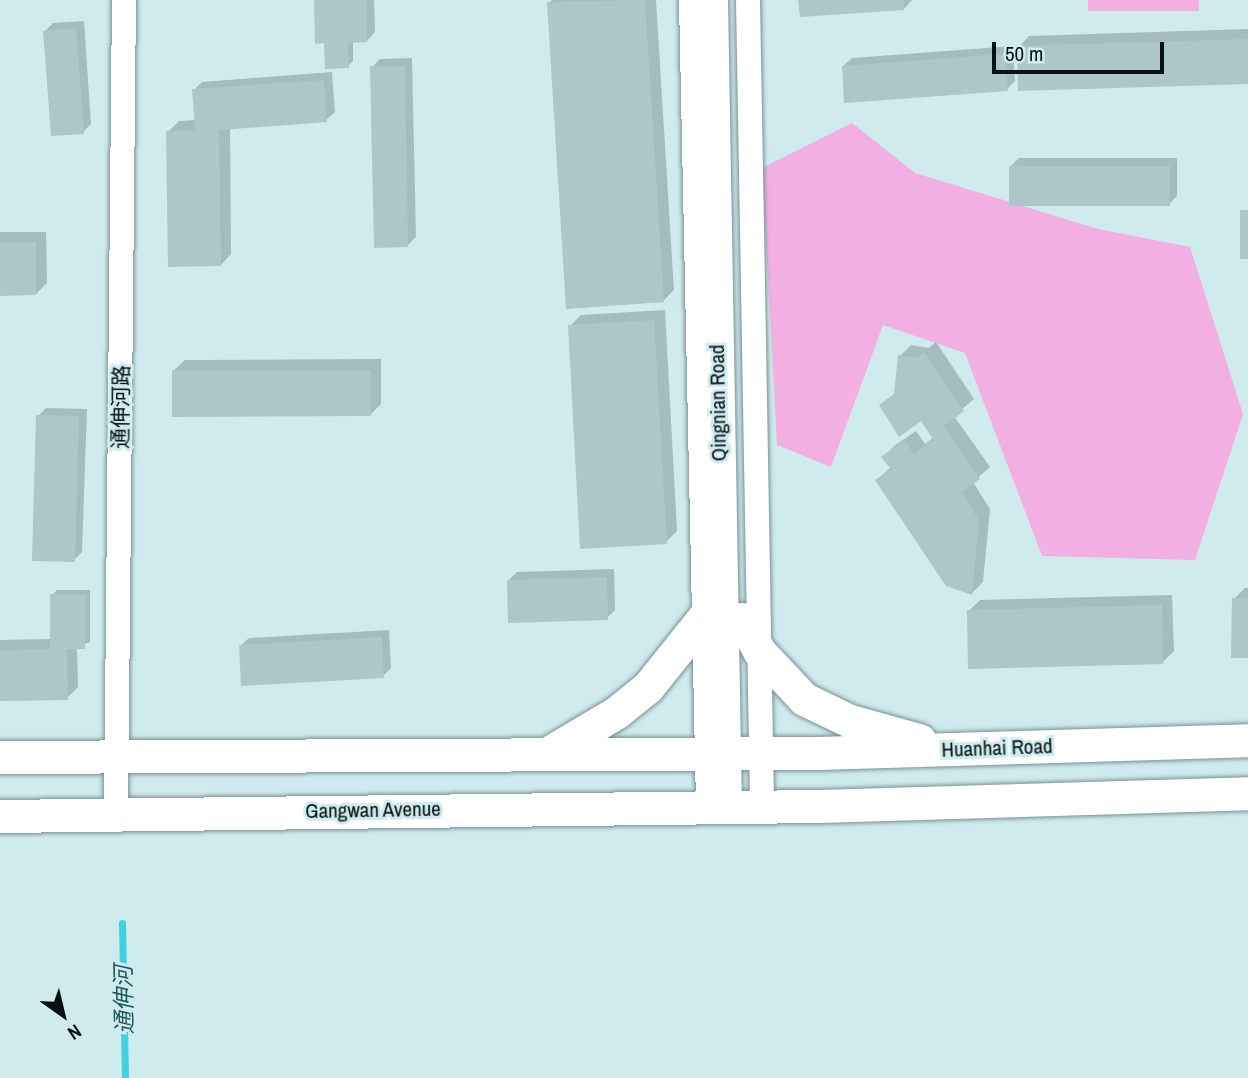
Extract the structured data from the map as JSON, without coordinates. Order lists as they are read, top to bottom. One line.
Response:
{"streets":{"main road":["Qingnian Road","Huanhai Road","Gangwan Avenue"],"street":["通伸河路"]},"crossings":[["Qingnian Road","Huanhai Road"],["Qingnian Road","Gangwan Avenue"],["通伸河路","Gangwan Avenue"]],"water":["通伸河"],"scale_bar":"50 m","north":"bottom right"}
